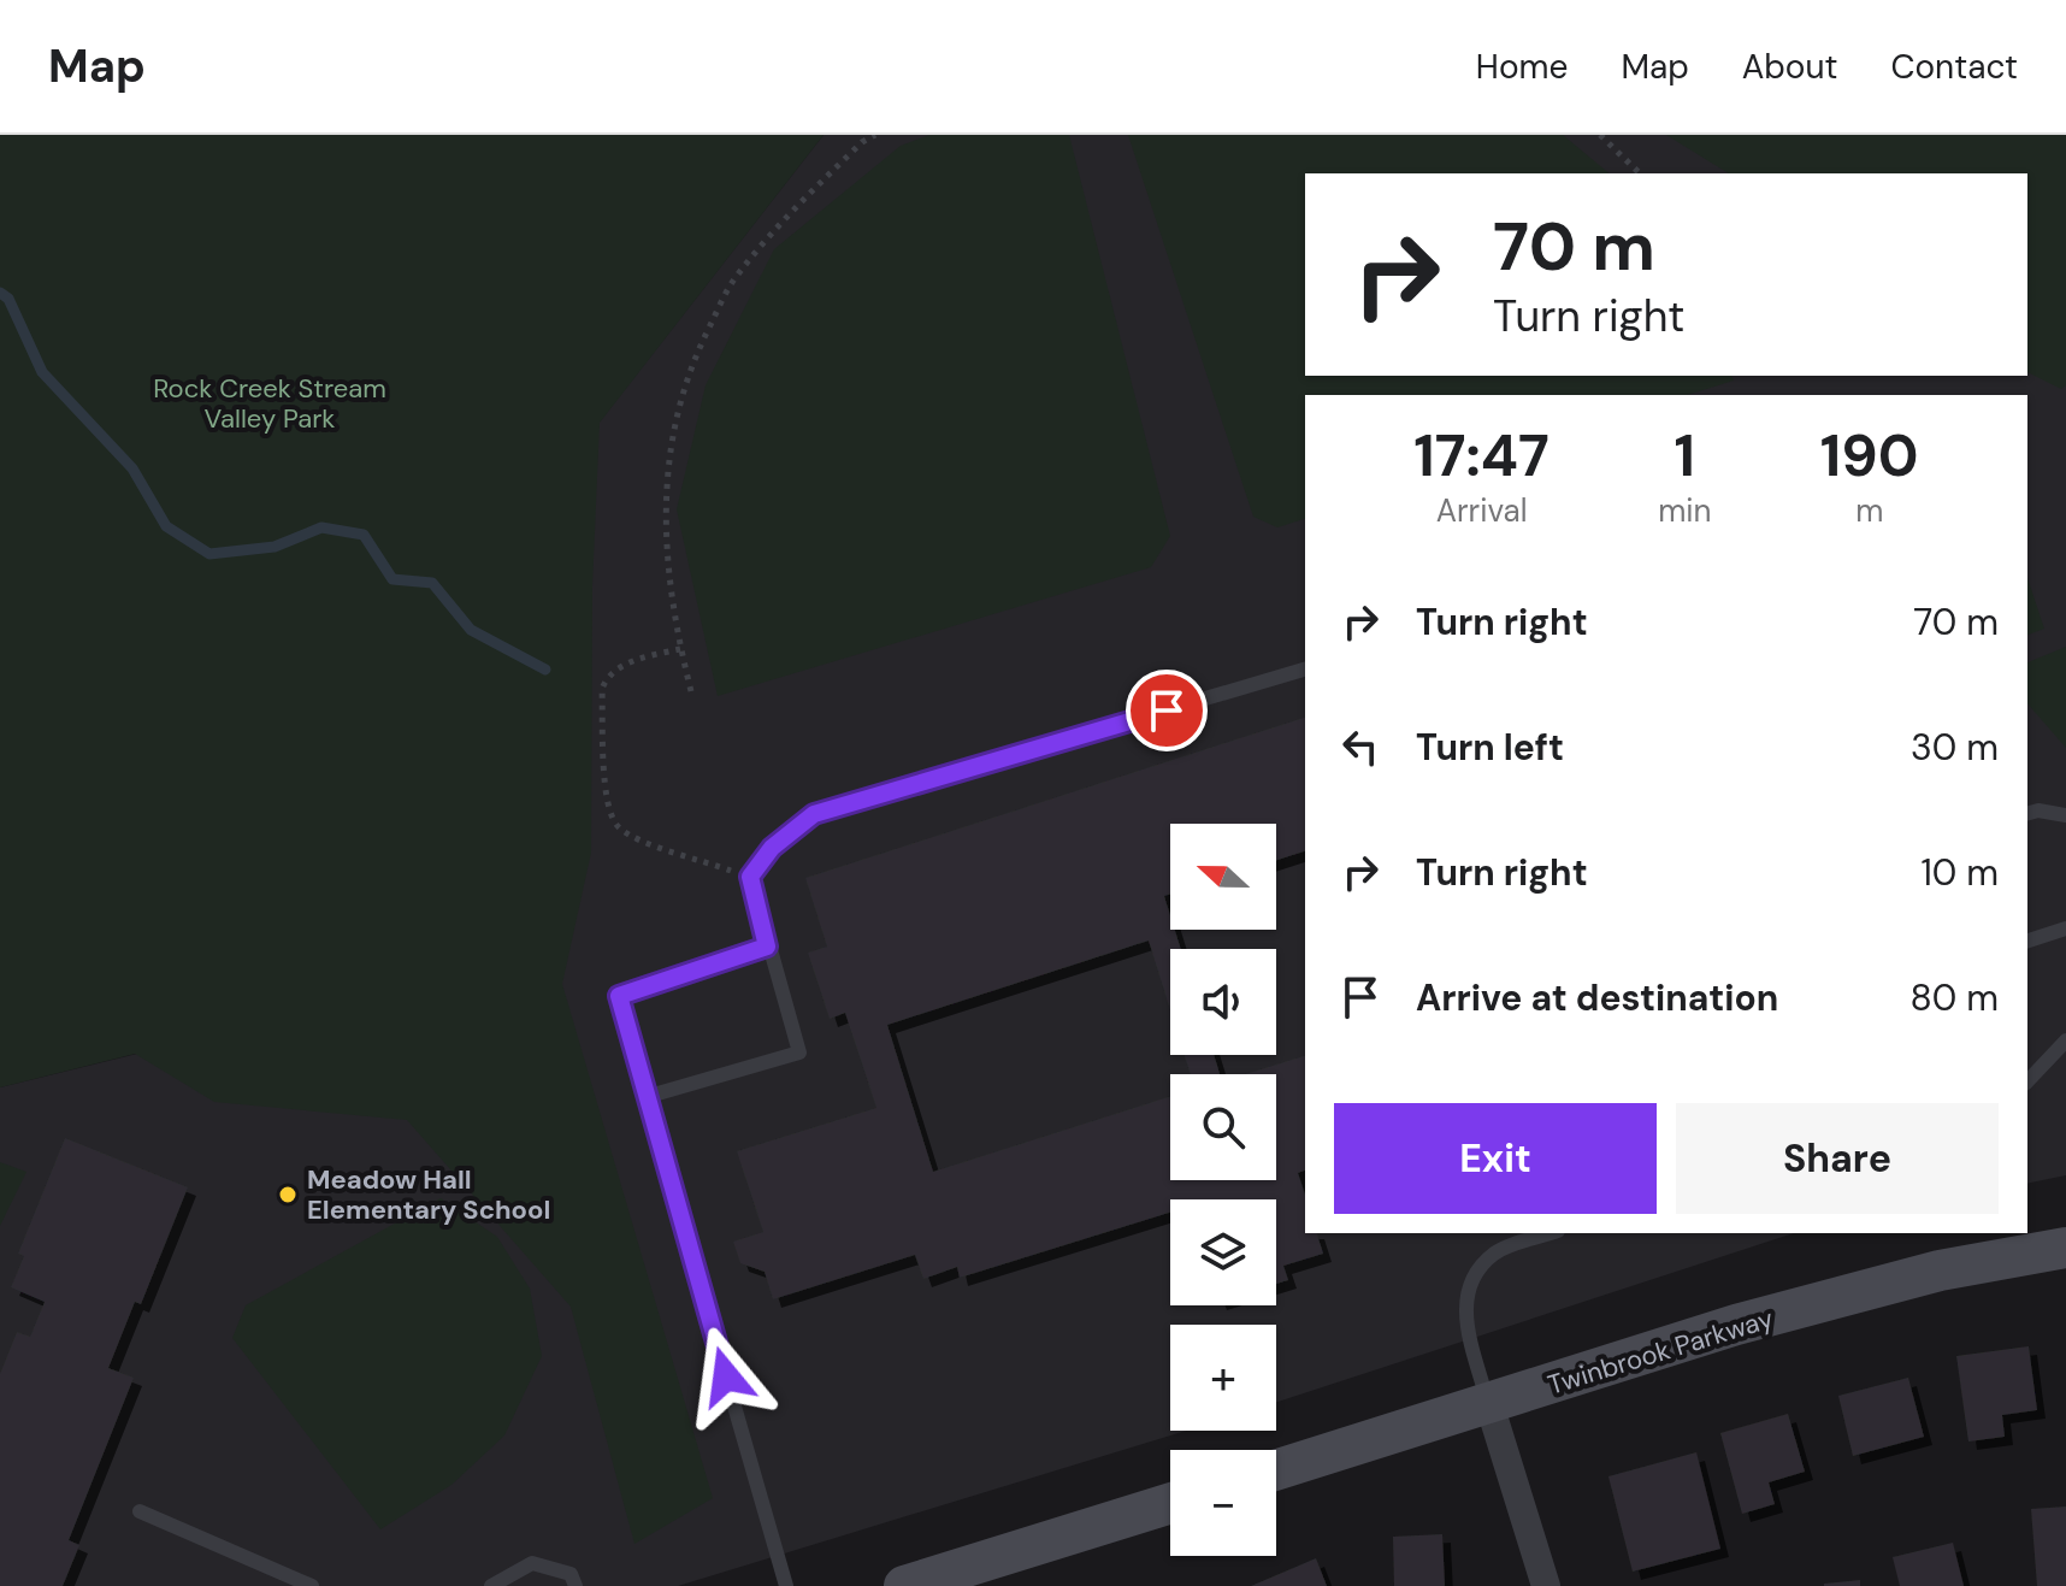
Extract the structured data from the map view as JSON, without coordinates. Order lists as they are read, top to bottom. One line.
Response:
{"streets":{"street":["Twinbrook Parkway"]},"parks":["Rock Creek Stream Valley Park"],"places":["Meadow Hall Elementary School"],"north":"left","page":{"header":"Map","nav":["Home","Map","About","Contact"],"turn":["70 m","Turn right"],"eta":["17:47","Arrival","1","min","190","m"],"list":[{"name":"Turn right","value":"70 m"},{"name":"Turn left","value":"30 m"},{"name":"Turn right","value":"10 m"},{"name":"Arrive at destination","value":"80 m"}],"map_buttons":["+","−"],"buttons":["Exit","Share"]}}
